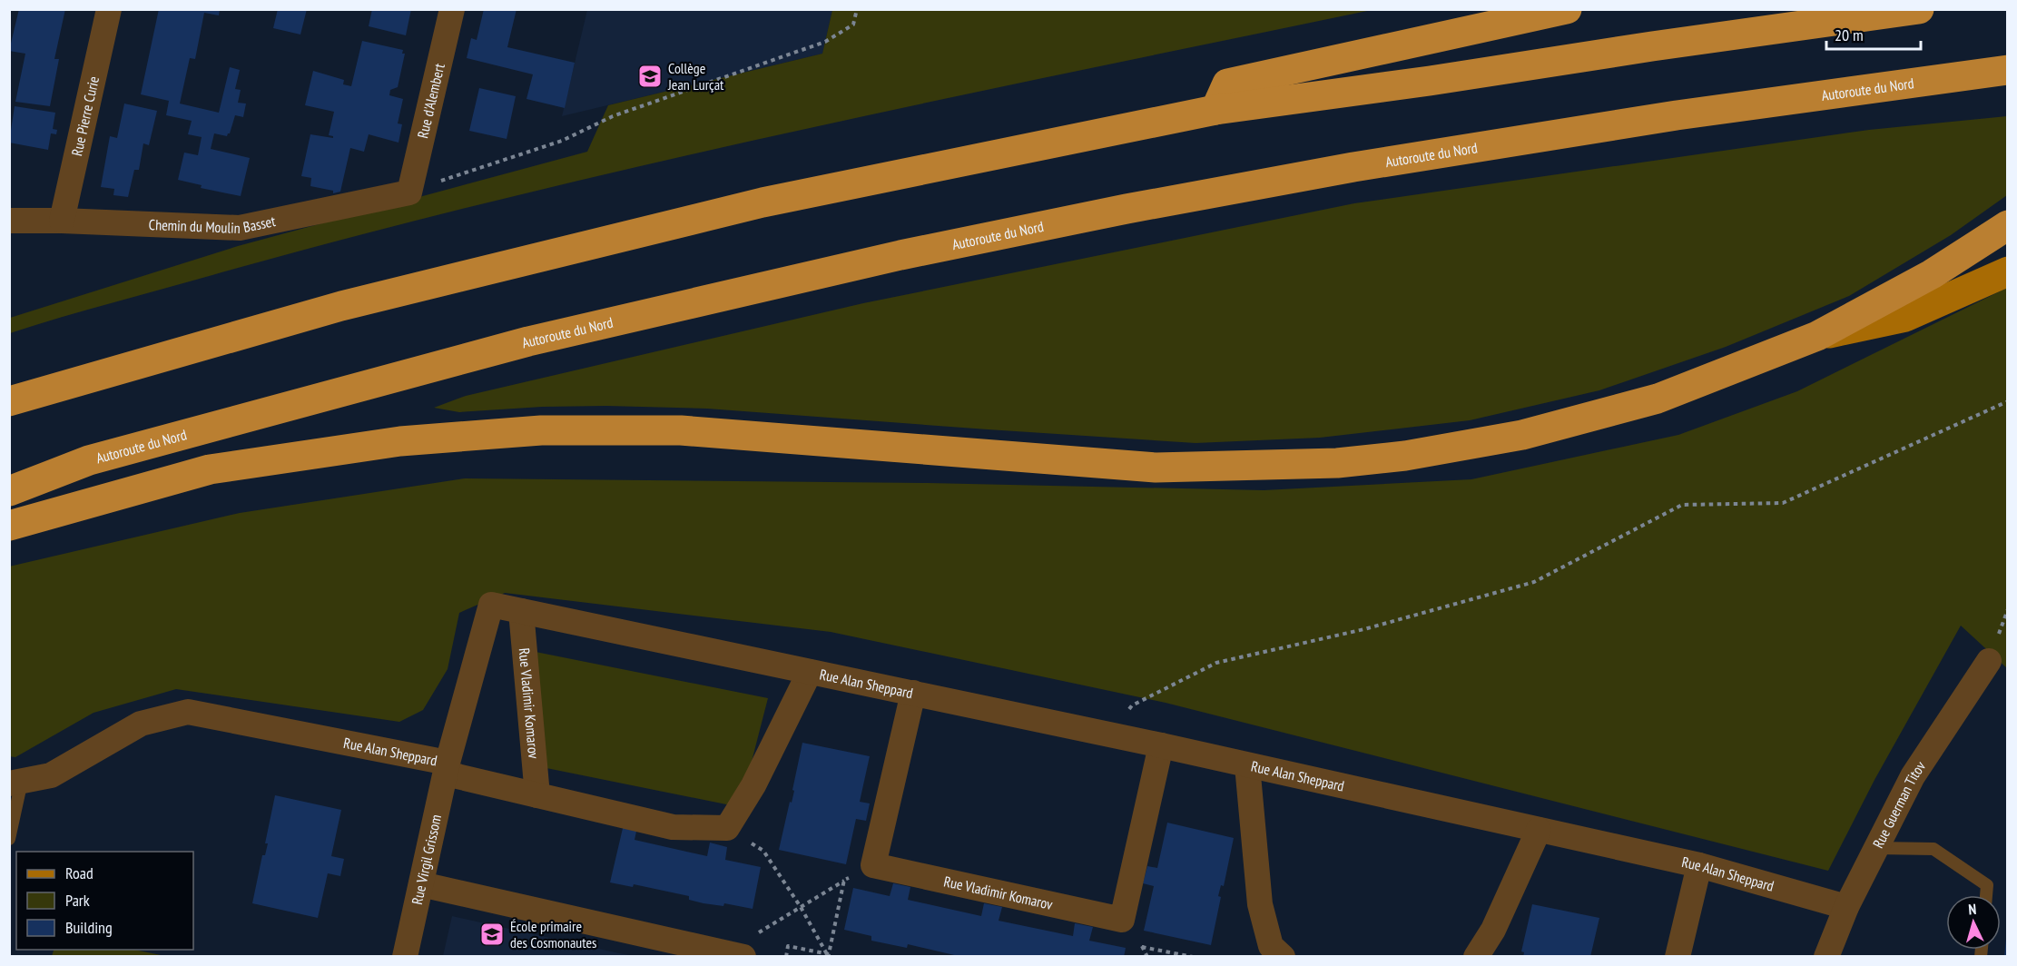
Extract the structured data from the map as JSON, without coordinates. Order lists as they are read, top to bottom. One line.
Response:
{"streets":{"highway":["Autoroute du Nord"],"street":["Rue d'Alembert","Rue Pierre Curie","Chemin du Moulin Basset","Rue Alan Sheppard","Rue Vladimir Komarov","Rue Guerman Titov","Rue Virgil Grissom"]},"crossings":[["Rue d'Alembert","Chemin du Moulin Basset"],["Rue Pierre Curie","Chemin du Moulin Basset"],["Rue Alan Sheppard","Rue Vladimir Komarov"],["Rue Alan Sheppard","Rue Guerman Titov"],["Rue Alan Sheppard","Rue Virgil Grissom"]],"places":{"school or university":["Collège Jean Lurçat","École primaire des Cosmonautes"]},"legend":["Road","Park","Building"],"scale_bar":"20 m","north":"top"}
